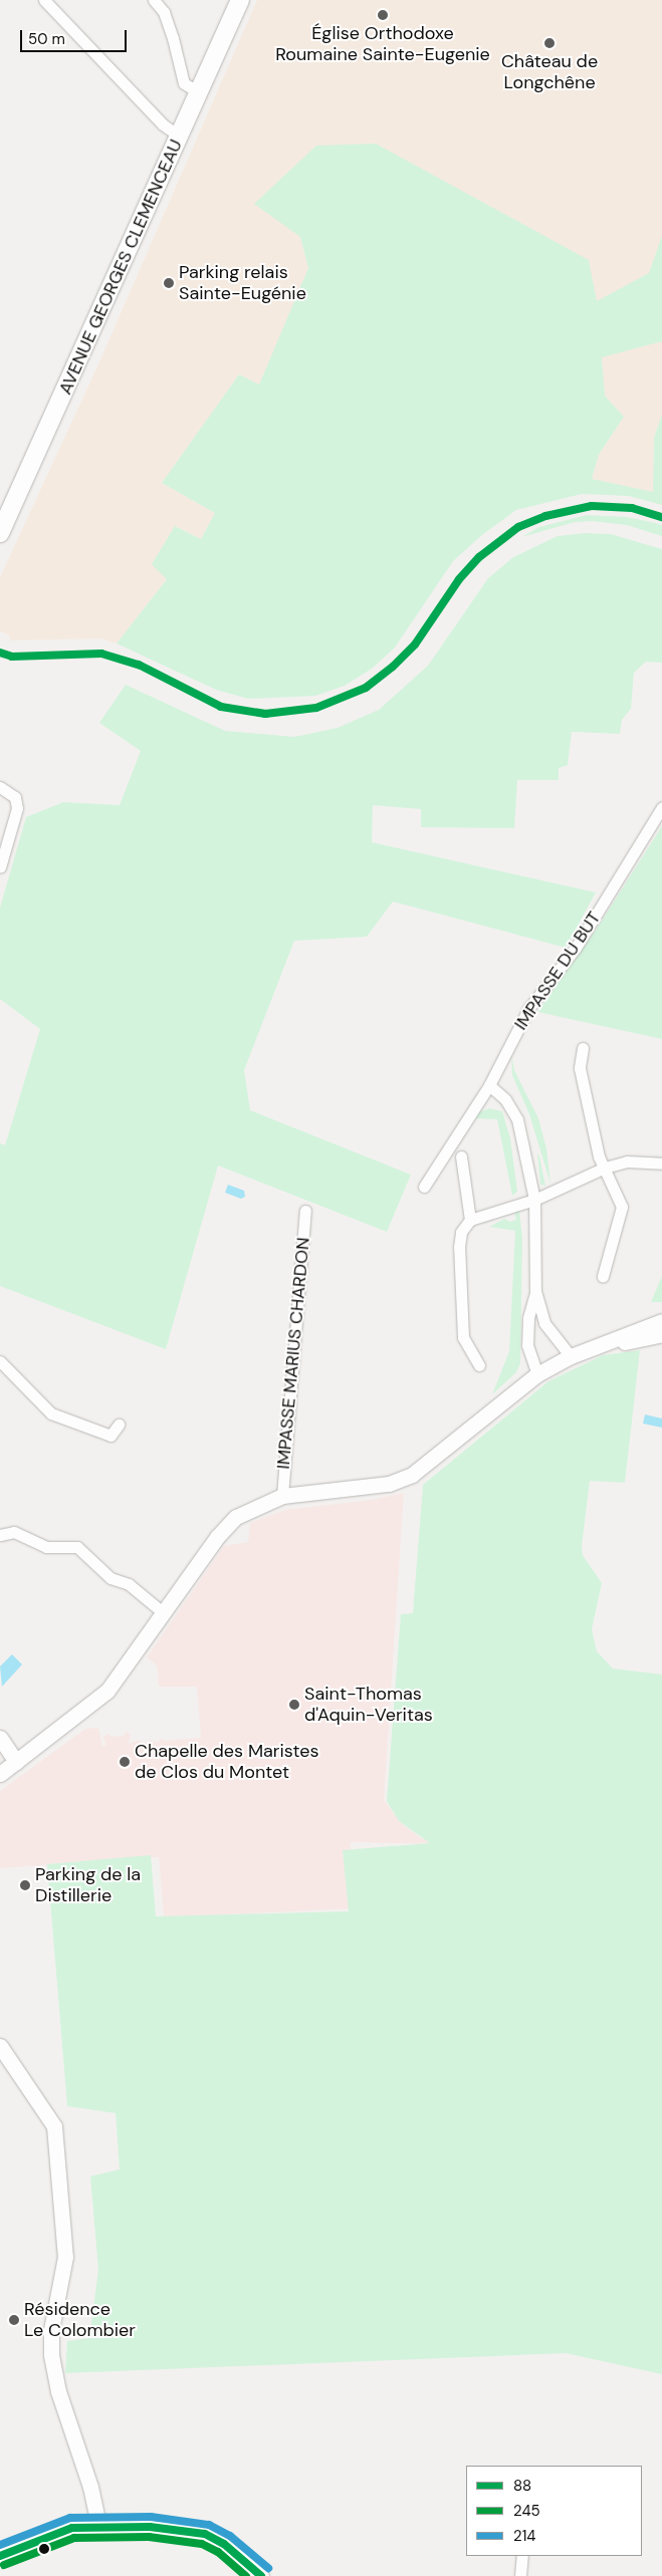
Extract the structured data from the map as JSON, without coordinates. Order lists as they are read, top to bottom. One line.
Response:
{"streets":{"main road":["AVENUE GEORGES CLEMENCEAU"],"street":["IMPASSE DU BUT","IMPASSE MARIUS CHARDON"]},"places":["Église Orthodoxe Roumaine Sainte-Eugenie","Château de Longchêne","Parking relais Sainte-Eugénie","Saint-Thomas d'Aquin-Veritas","Chapelle des Maristes de Clos du Montet","Parking de la Distillerie","Résidence Le Colombier"],"lines":["transit line 88","transit line 214","transit line 245"],"legend":["88","245","214"],"scale_bar":"50 m"}
